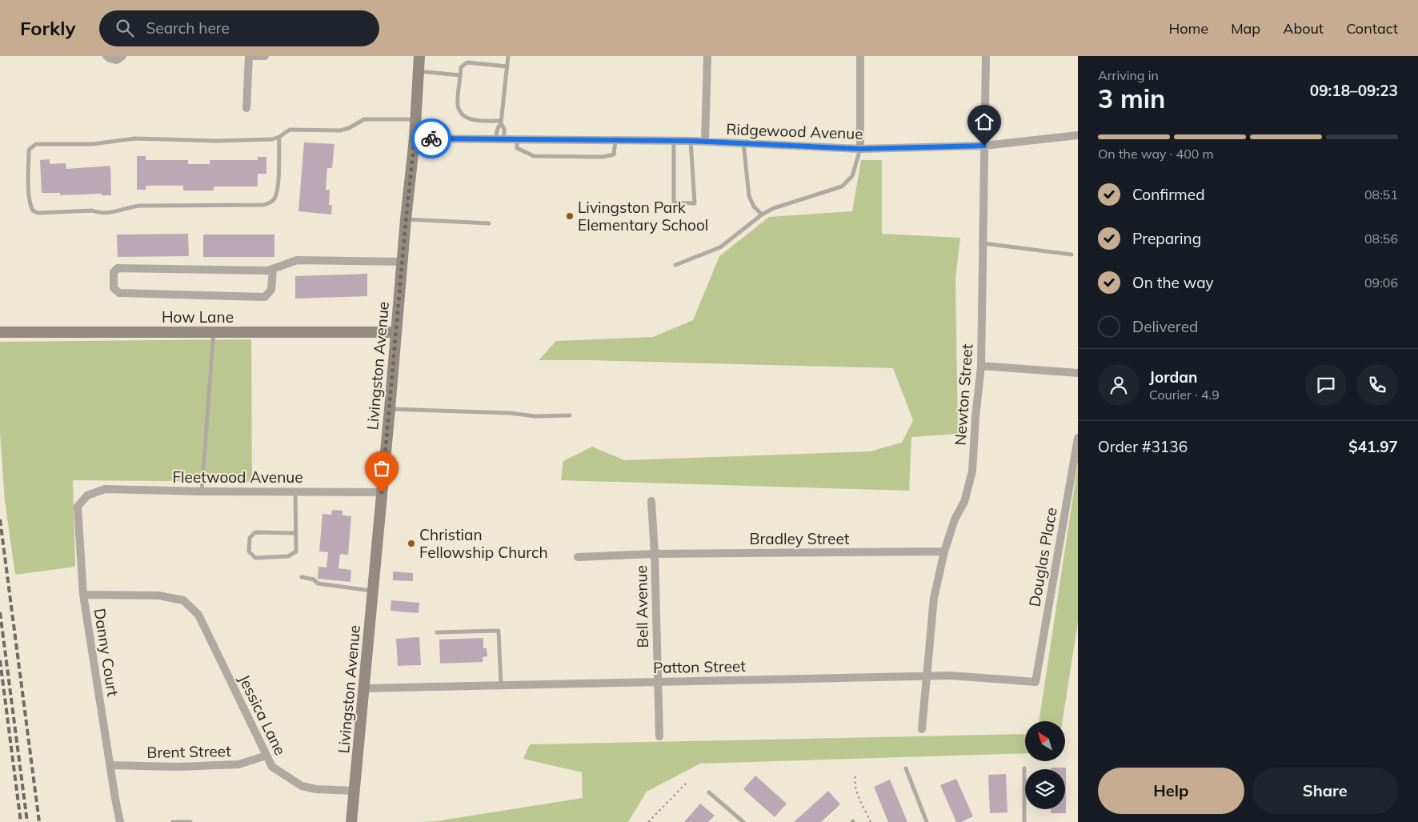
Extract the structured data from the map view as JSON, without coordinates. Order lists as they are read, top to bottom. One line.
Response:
{"streets":{"main road":["How Lane","Livingston Avenue"],"street":["Ridgewood Avenue","Newton Street","Fleetwood Avenue","Bradley Street","Douglas Place","Bell Avenue","Danny Court","Patton Street","Jessica Lane","Brent Street"]},"crossings":[["Ridgewood Avenue","Livingston Avenue"],["Ridgewood Avenue","Newton Street"],["How Lane","Livingston Avenue"],["Livingston Avenue","Fleetwood Avenue"],["Livingston Avenue","Patton Street"],["Livingston Avenue","Jessica Lane"],["Newton Street","Bradley Street"],["Newton Street","Patton Street"],["Fleetwood Avenue","Danny Court"],["Bradley Street","Bell Avenue"],["Douglas Place","Patton Street"],["Bell Avenue","Patton Street"],["Danny Court","Jessica Lane"],["Danny Court","Brent Street"],["Jessica Lane","Brent Street"]],"places":["Livingston Park Elementary School","Christian Fellowship Church"],"north":"top left","page":{"header":"Forkly","search":"Search here","nav":["Home","Map","About","Contact"],"heading":["3 min","Arriving in","09:18–09:23"],"panel":["Jordan","Courier · 4.9","Order #3136","$41.97"],"bar":"On the way · 400 m","list":[["Confirmed","08:51"],["Preparing","08:56"],["On the way","09:06"],"Delivered"],"buttons":["Help","Share"]}}
